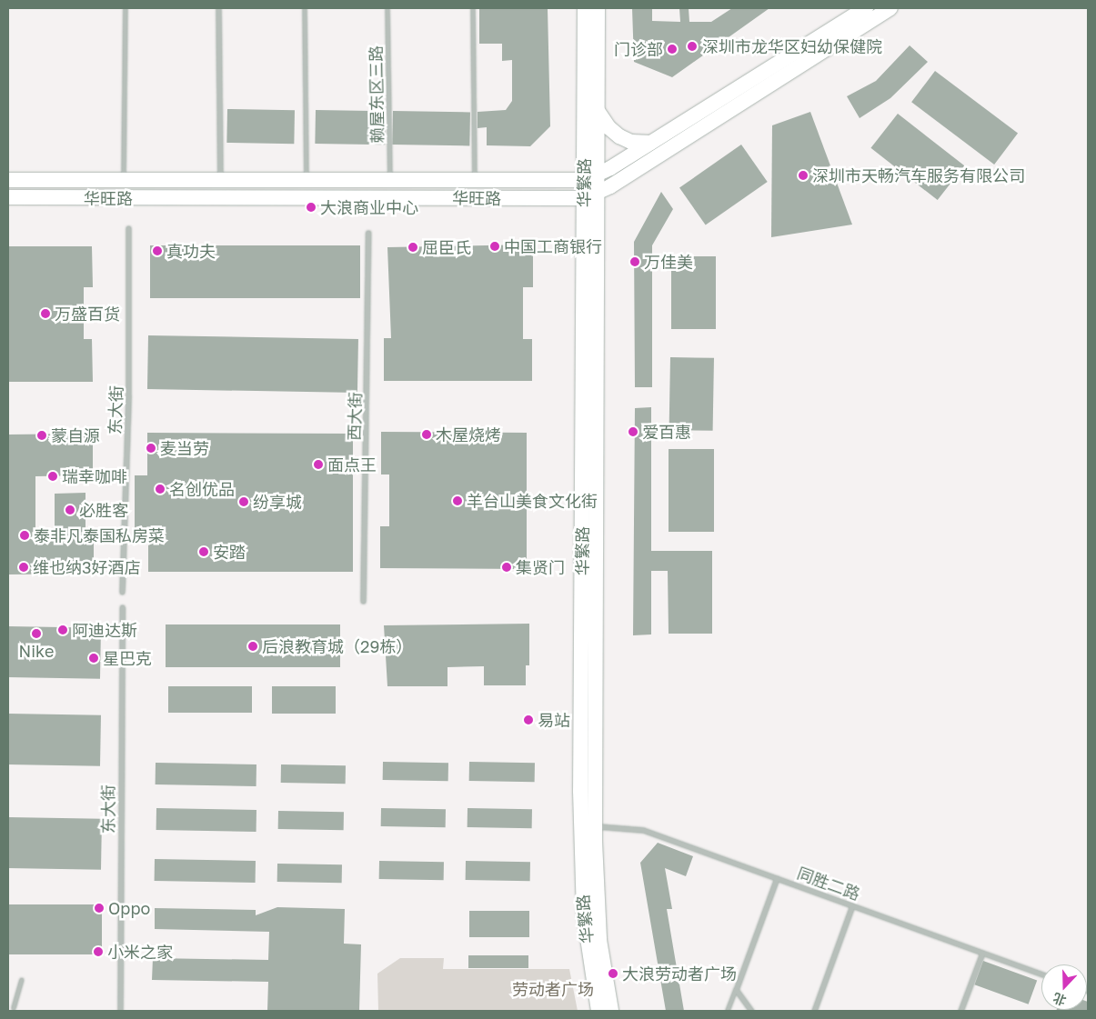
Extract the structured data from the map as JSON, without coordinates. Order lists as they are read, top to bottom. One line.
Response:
{"streets":{"main road":["华繁路","华旺路"],"street":["东大街","西大街","同胜二路"],"lane":["赖屋东区三路"]},"crossings":[["赖屋东区三路","华旺路"],["华繁路","华旺路"],["华繁路","同胜二路"]],"parks":["劳动者广场"],"places":["深圳市龙华区妇幼保健院","门诊部","深圳市天畅汽车服务有限公司","大浪商业中心","中国工商银行","屈臣氏","真功夫","万佳美","万盛百货","爱百惠","木屋烧烤","蒙自源","麦当劳","面点王","瑞幸咖啡","名创优品","羊台山美食文化街","纷享城","必胜客","泰非凡泰国私房菜","安踏","维也纳3好酒店","集贤门","阿迪达斯","Nike","后浪教育城（29栋）","星巴克","易站","Oppo","小米之家","大浪劳动者广场"],"north":"bottom"}
